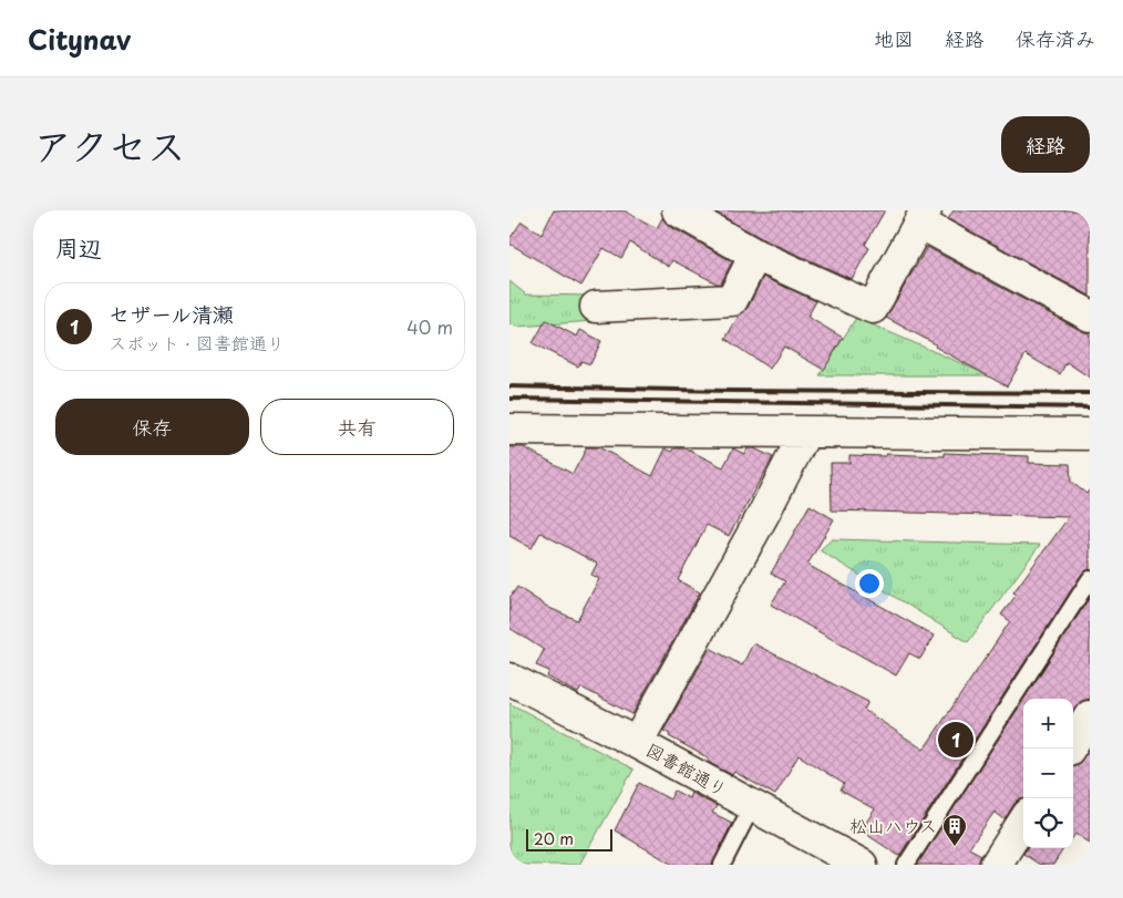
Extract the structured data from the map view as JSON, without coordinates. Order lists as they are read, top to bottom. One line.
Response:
{"streets":{"street":["図書館通り"]},"places":{"building":["松山ハウス"]},"scale_bar":"20 m","page":{"header":"Citynav","nav":["地図","経路","保存済み"],"title":"アクセス","buttons":["経路",["保存","共有"]],"heading":"周辺","list":[{"mark":"1","name":"セザール清瀬","note":"スポット · 図書館通り","value":"40 m"}],"map_buttons":["+","−"],"pins":"1","scale":"20 m"}}
